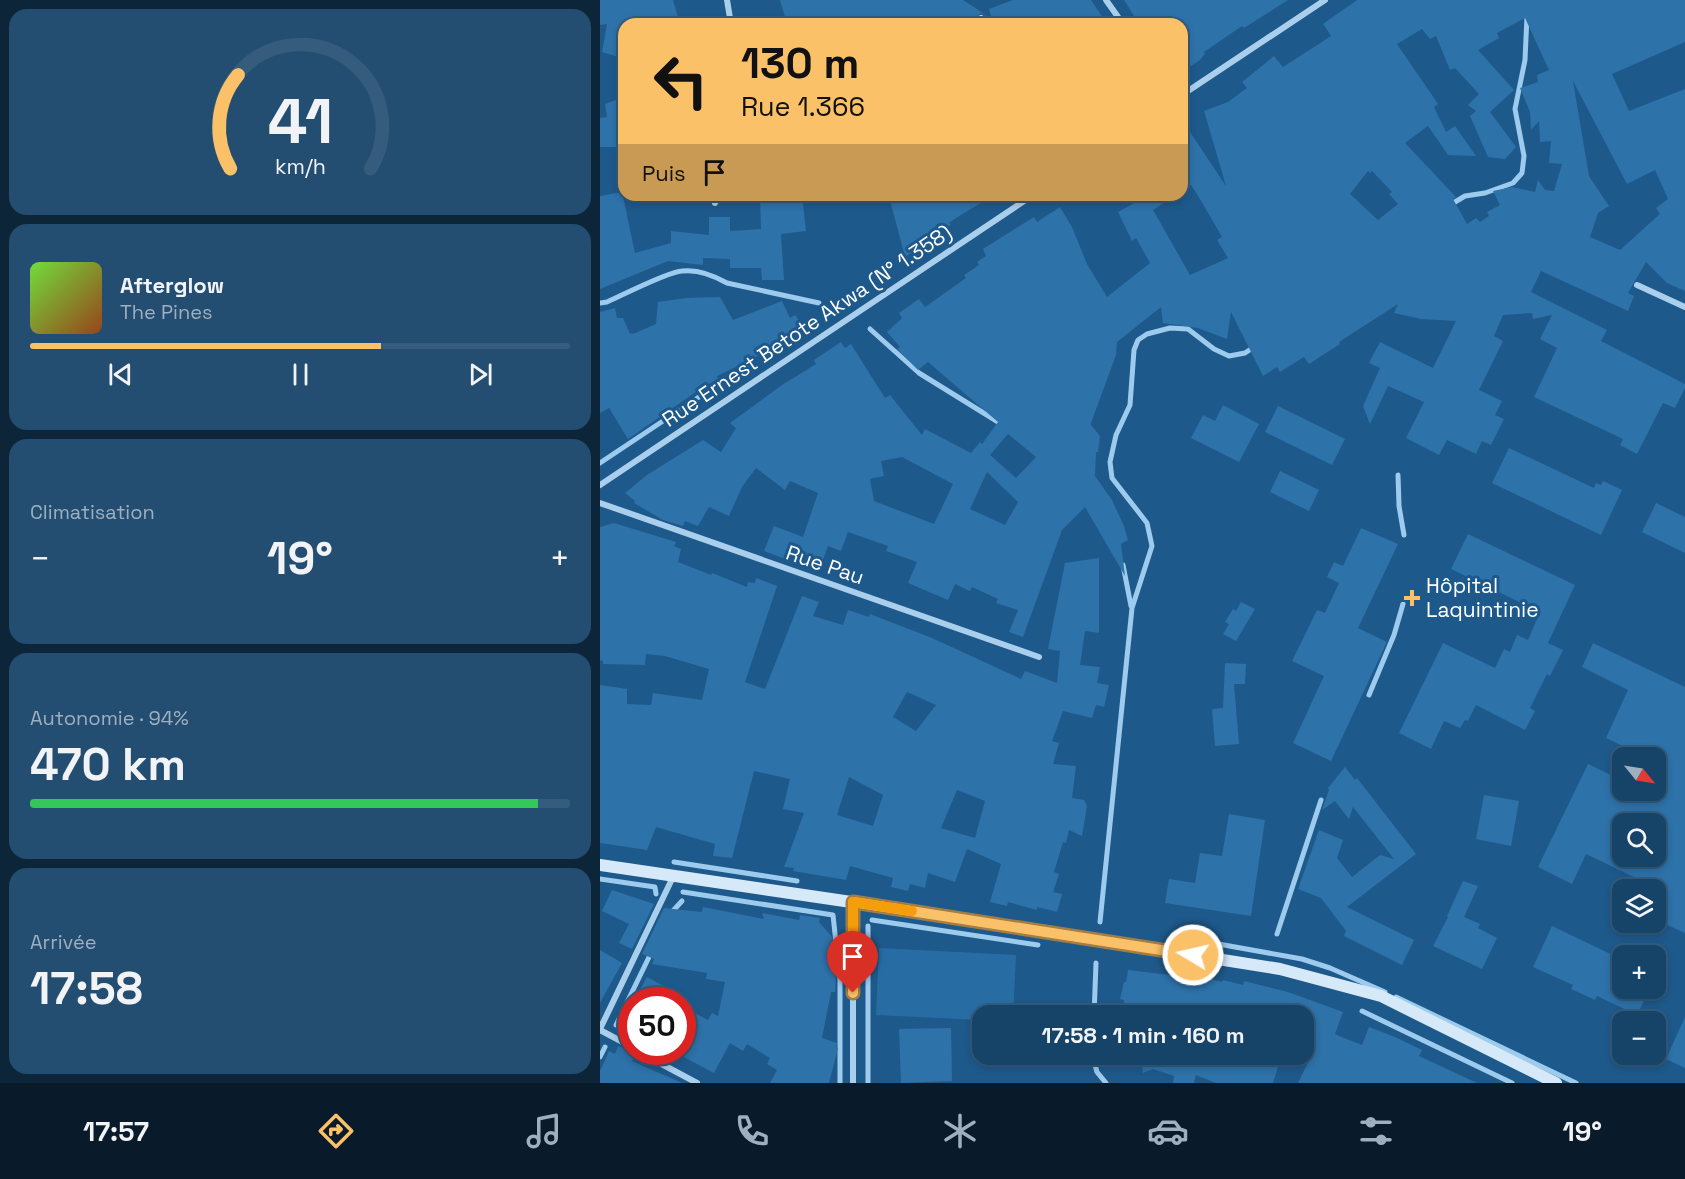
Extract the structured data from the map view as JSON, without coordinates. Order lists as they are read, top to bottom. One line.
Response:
{"streets":{"street":["Rue Ernest Betote Akwa (N° 1.358)","Rue Pau"]},"places":{"health":["Hôpital Laquintinie"]},"north":"bottom right","page":{"turn":["130 m","Rue 1.366"],"then":"Puis","song":["Afterglow","The Pines"],"tile":["Climatisation",["Autonomie · 94%","470 km"],["Arrivée","17:58"]],"heat":["−","19°","+"],"map_buttons":["+","−"],"limit":"50","trip":"17:58 · 1 min · 160 m","tabs":["17:57","19°"],"gauge":["41","km/h"]}}
